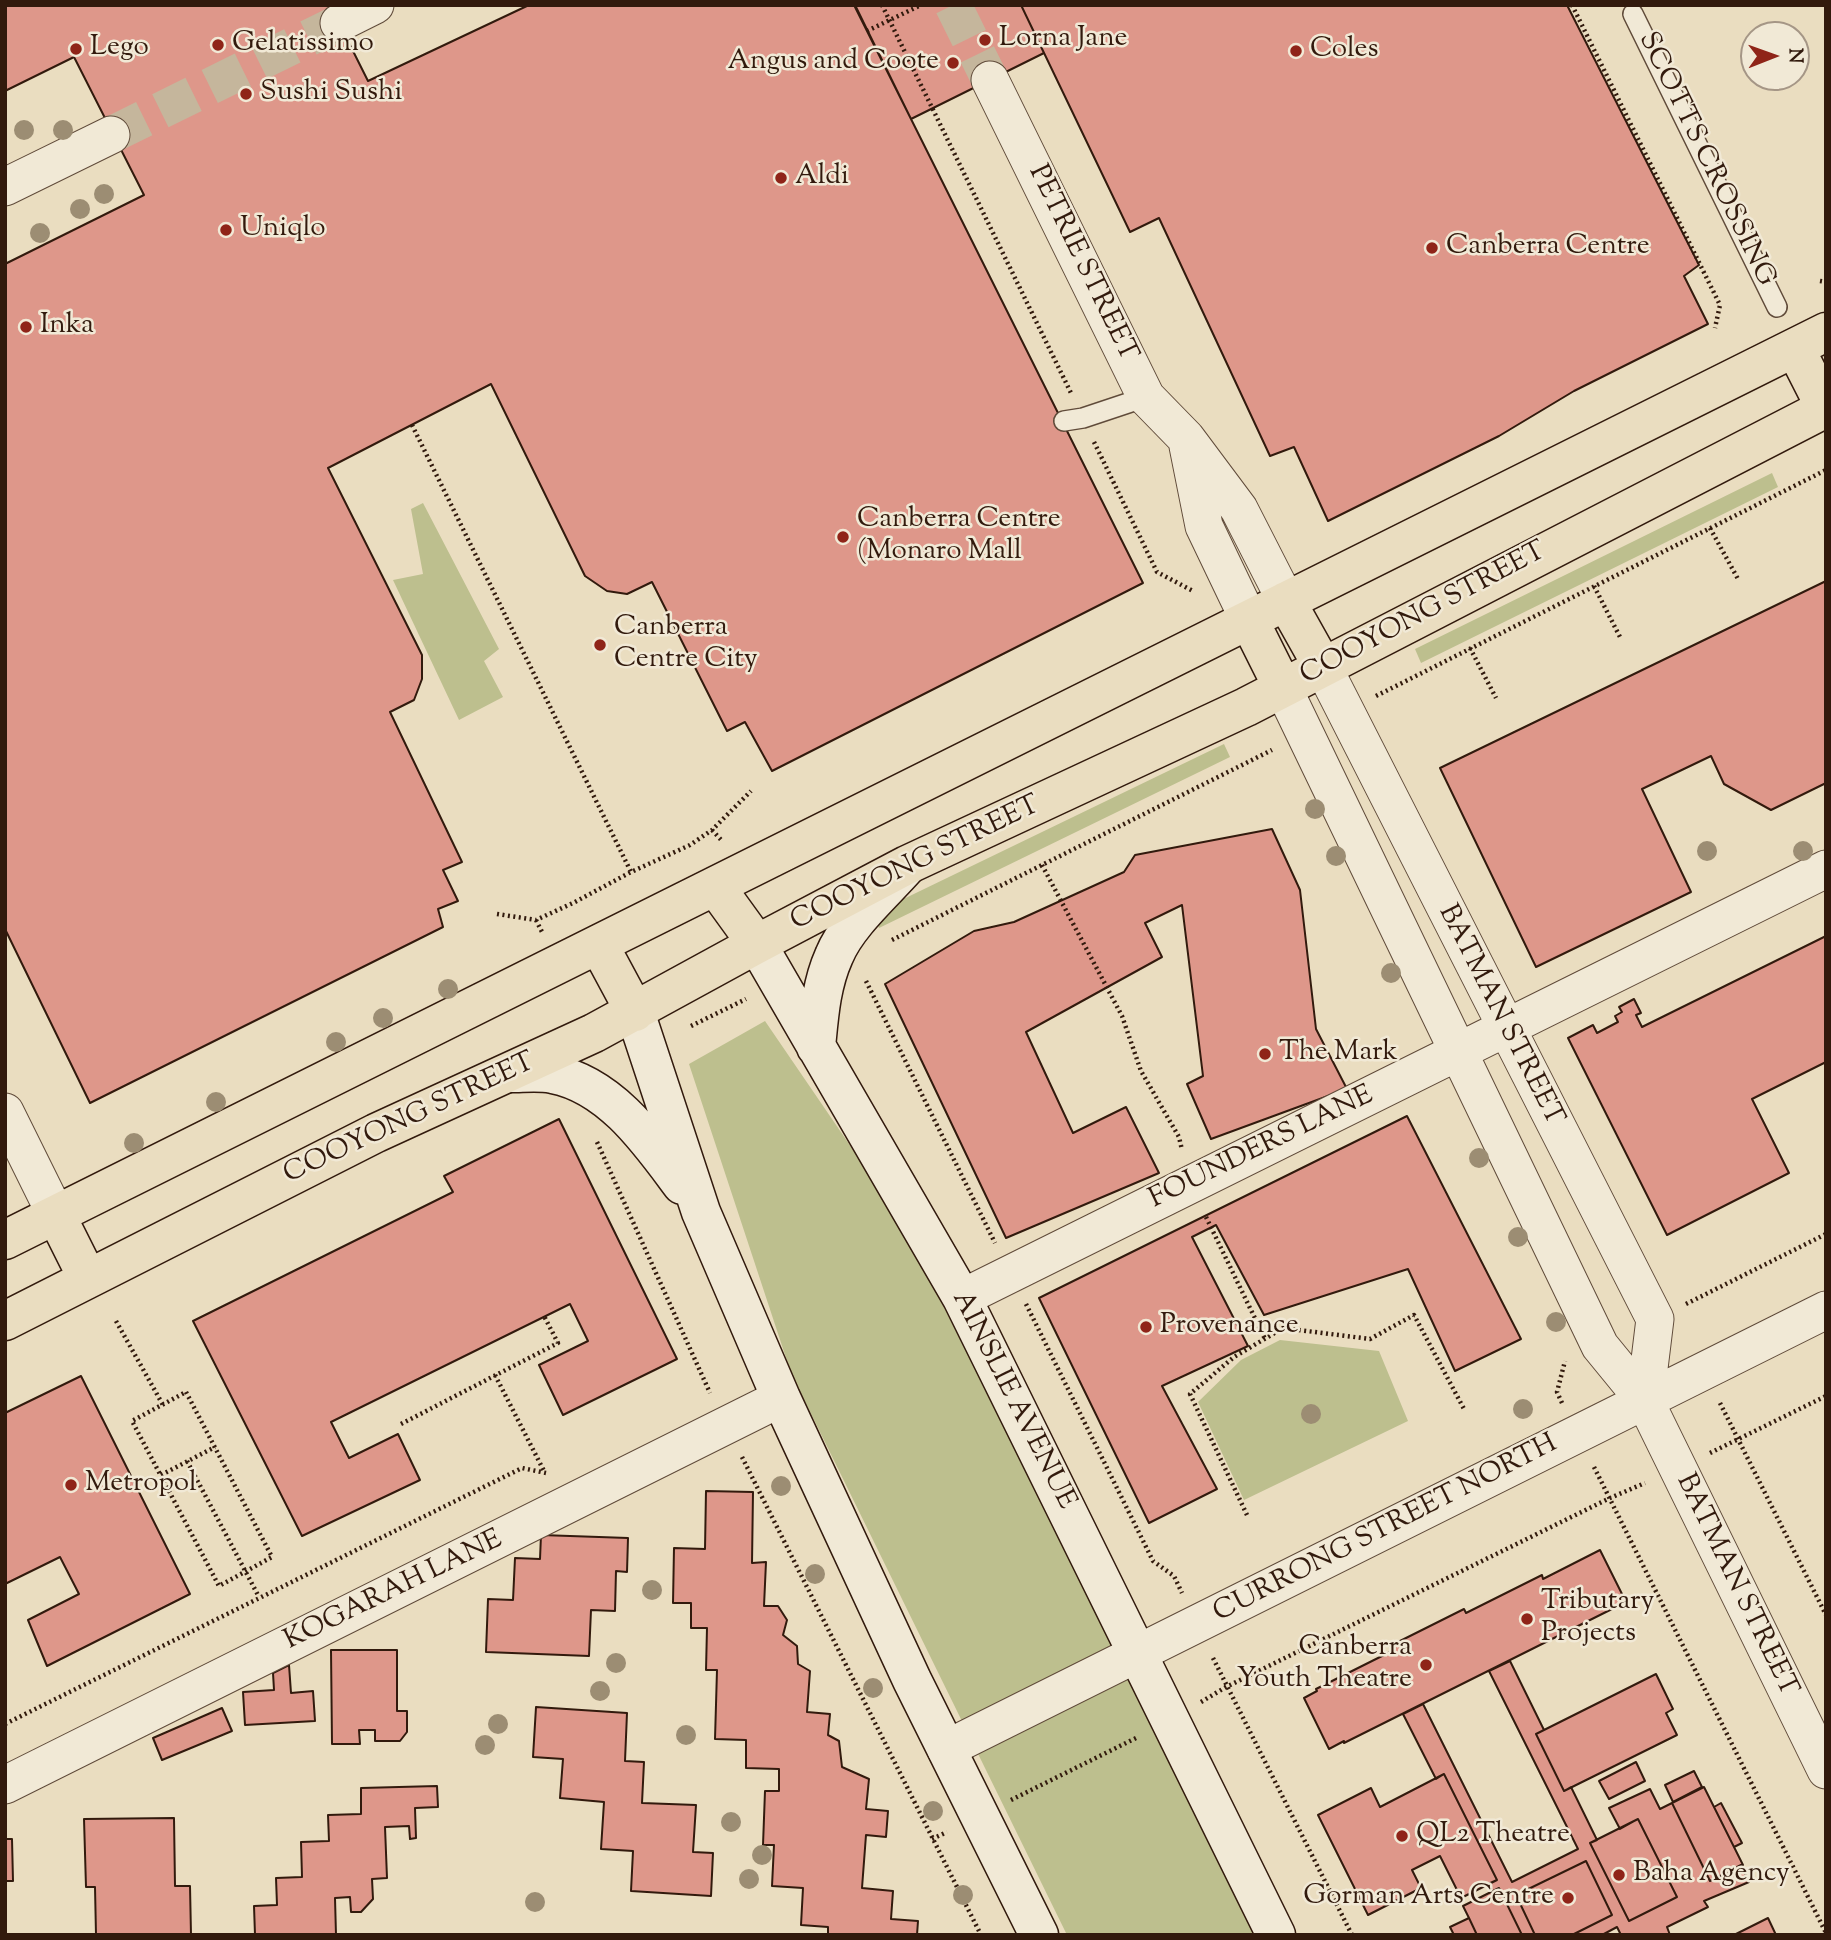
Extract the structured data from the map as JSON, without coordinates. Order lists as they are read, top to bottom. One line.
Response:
{"streets":{"main road":["PETRIE STREET","COOYONG STREET","AINSLIE AVENUE"],"street":["BATMAN STREET","FOUNDERS LANE","CURRONG STREET NORTH","KOGARAH LANE"],"lane":["SCOTTS CROSSING"]},"crossings":[["PETRIE STREET","COOYONG STREET"],["PETRIE STREET","BATMAN STREET"],["COOYONG STREET","BATMAN STREET"],["COOYONG STREET","AINSLIE AVENUE"],["BATMAN STREET","FOUNDERS LANE"],["BATMAN STREET","CURRONG STREET NORTH"],["FOUNDERS LANE","AINSLIE AVENUE"],["AINSLIE AVENUE","CURRONG STREET NORTH"]],"places":["Lorna Jane","Gelatissimo","Lego","Coles","Angus and Coote","Sushi Sushi","Aldi","Uniqlo","Canberra Centre","Inka","Canberra Centre (Monaro Mall","Canberra Centre City","The Mark","Provenance","Metropol","Tributary Projects","Canberra Youth Theatre","QL2 Theatre","Baha Agency","Gorman Arts Centre"],"north":"right"}
